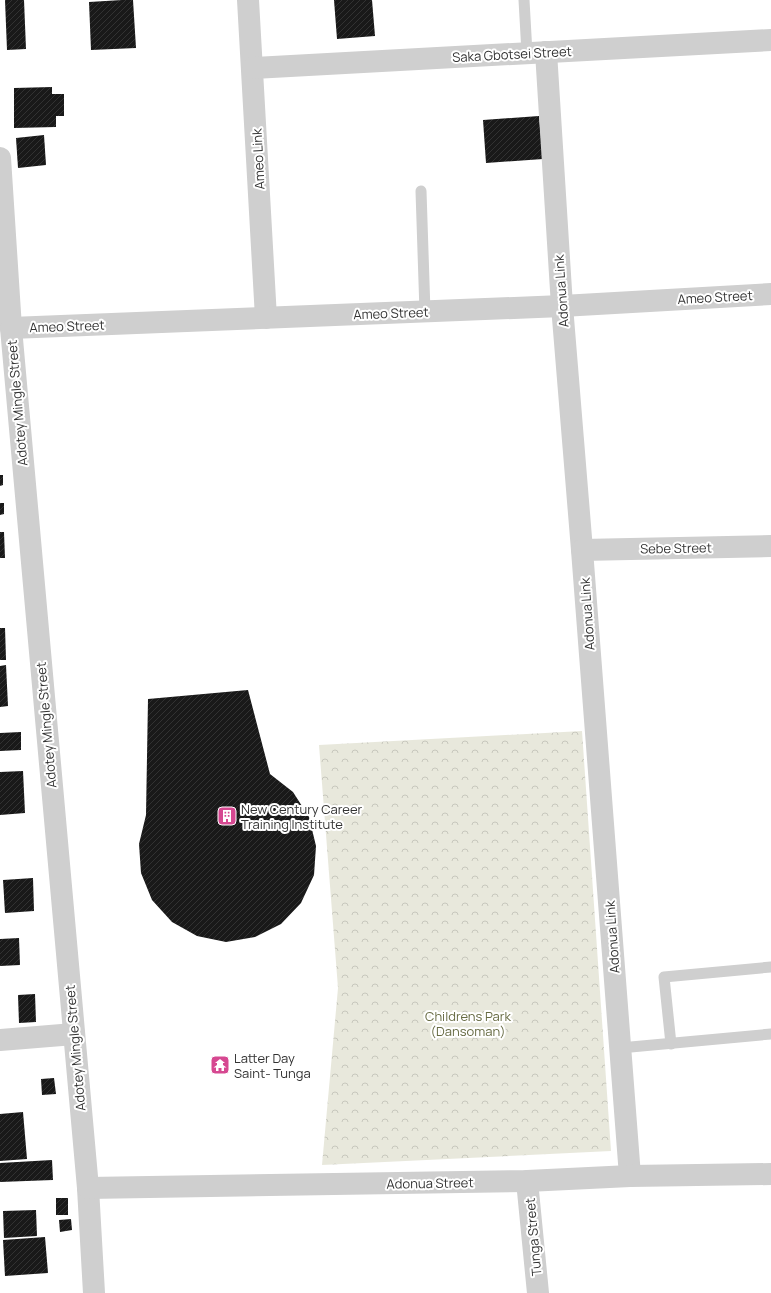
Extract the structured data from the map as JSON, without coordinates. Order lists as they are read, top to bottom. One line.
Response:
{"streets":{"street":["Saka Gbotsei Street","Ameo Link","Adonua Link","Ameo Street","Adotey Mingle Street","Sebe Street","Adonua Street","Tunga Street"]},"crossings":[["Saka Gbotsei Street","Ameo Link"],["Saka Gbotsei Street","Adonua Link"],["Ameo Link","Ameo Street"],["Adonua Link","Ameo Street"],["Adonua Link","Sebe Street"],["Adonua Link","Adonua Street"],["Ameo Street","Adotey Mingle Street"],["Adotey Mingle Street","Adonua Street"],["Adonua Street","Tunga Street"]],"parks":["Childrens Park (Dansoman)"],"places":{"building":["New Century Career Training Institute"],"temple":["Latter Day Saint- Tunga"]}}
